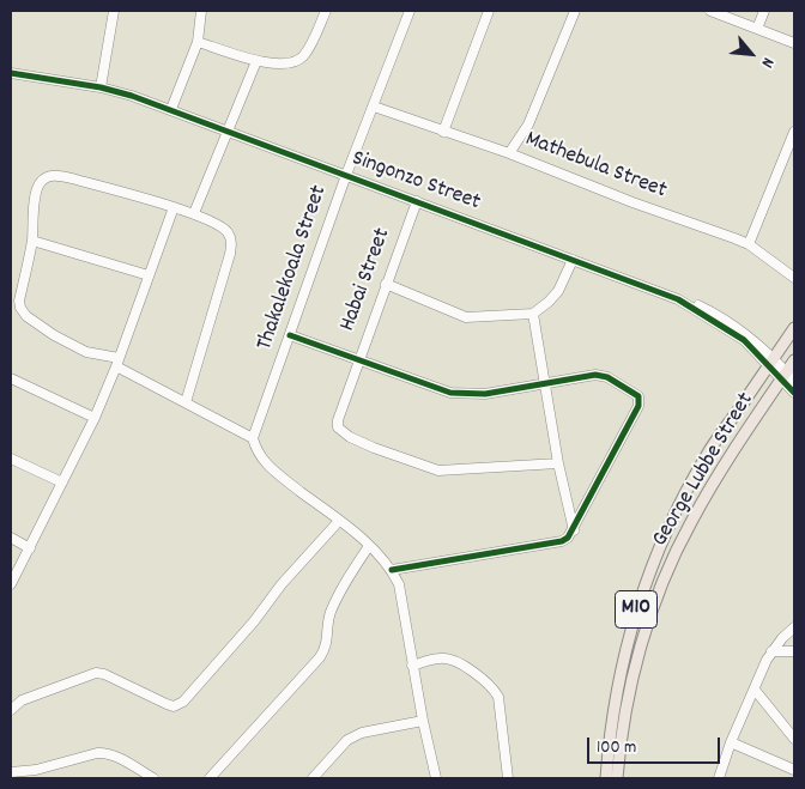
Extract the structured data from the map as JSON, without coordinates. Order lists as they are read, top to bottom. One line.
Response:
{"streets":{"main road":["George Lubbe Street","M10"],"street":["Mathebula Street","Singonzo Street","Thakalekoala Street","Habai Street"]},"crossings":[["Mathebula Street","Thakalekoala Street"],["Singonzo Street","Thakalekoala Street"],["Singonzo Street","Habai Street"],["Singonzo Street","George Lubbe Street"]],"scale_bar":"100 m","north":"bottom right"}
